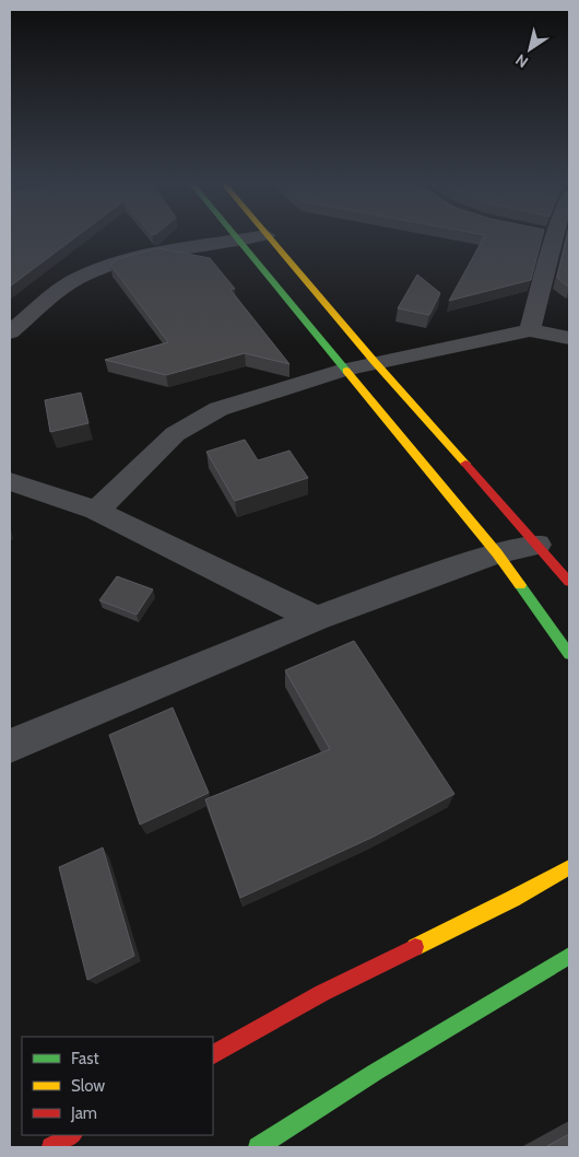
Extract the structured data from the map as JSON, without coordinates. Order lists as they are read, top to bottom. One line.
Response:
{"legend":["Fast","Slow","Jam"],"north":"bottom left"}
